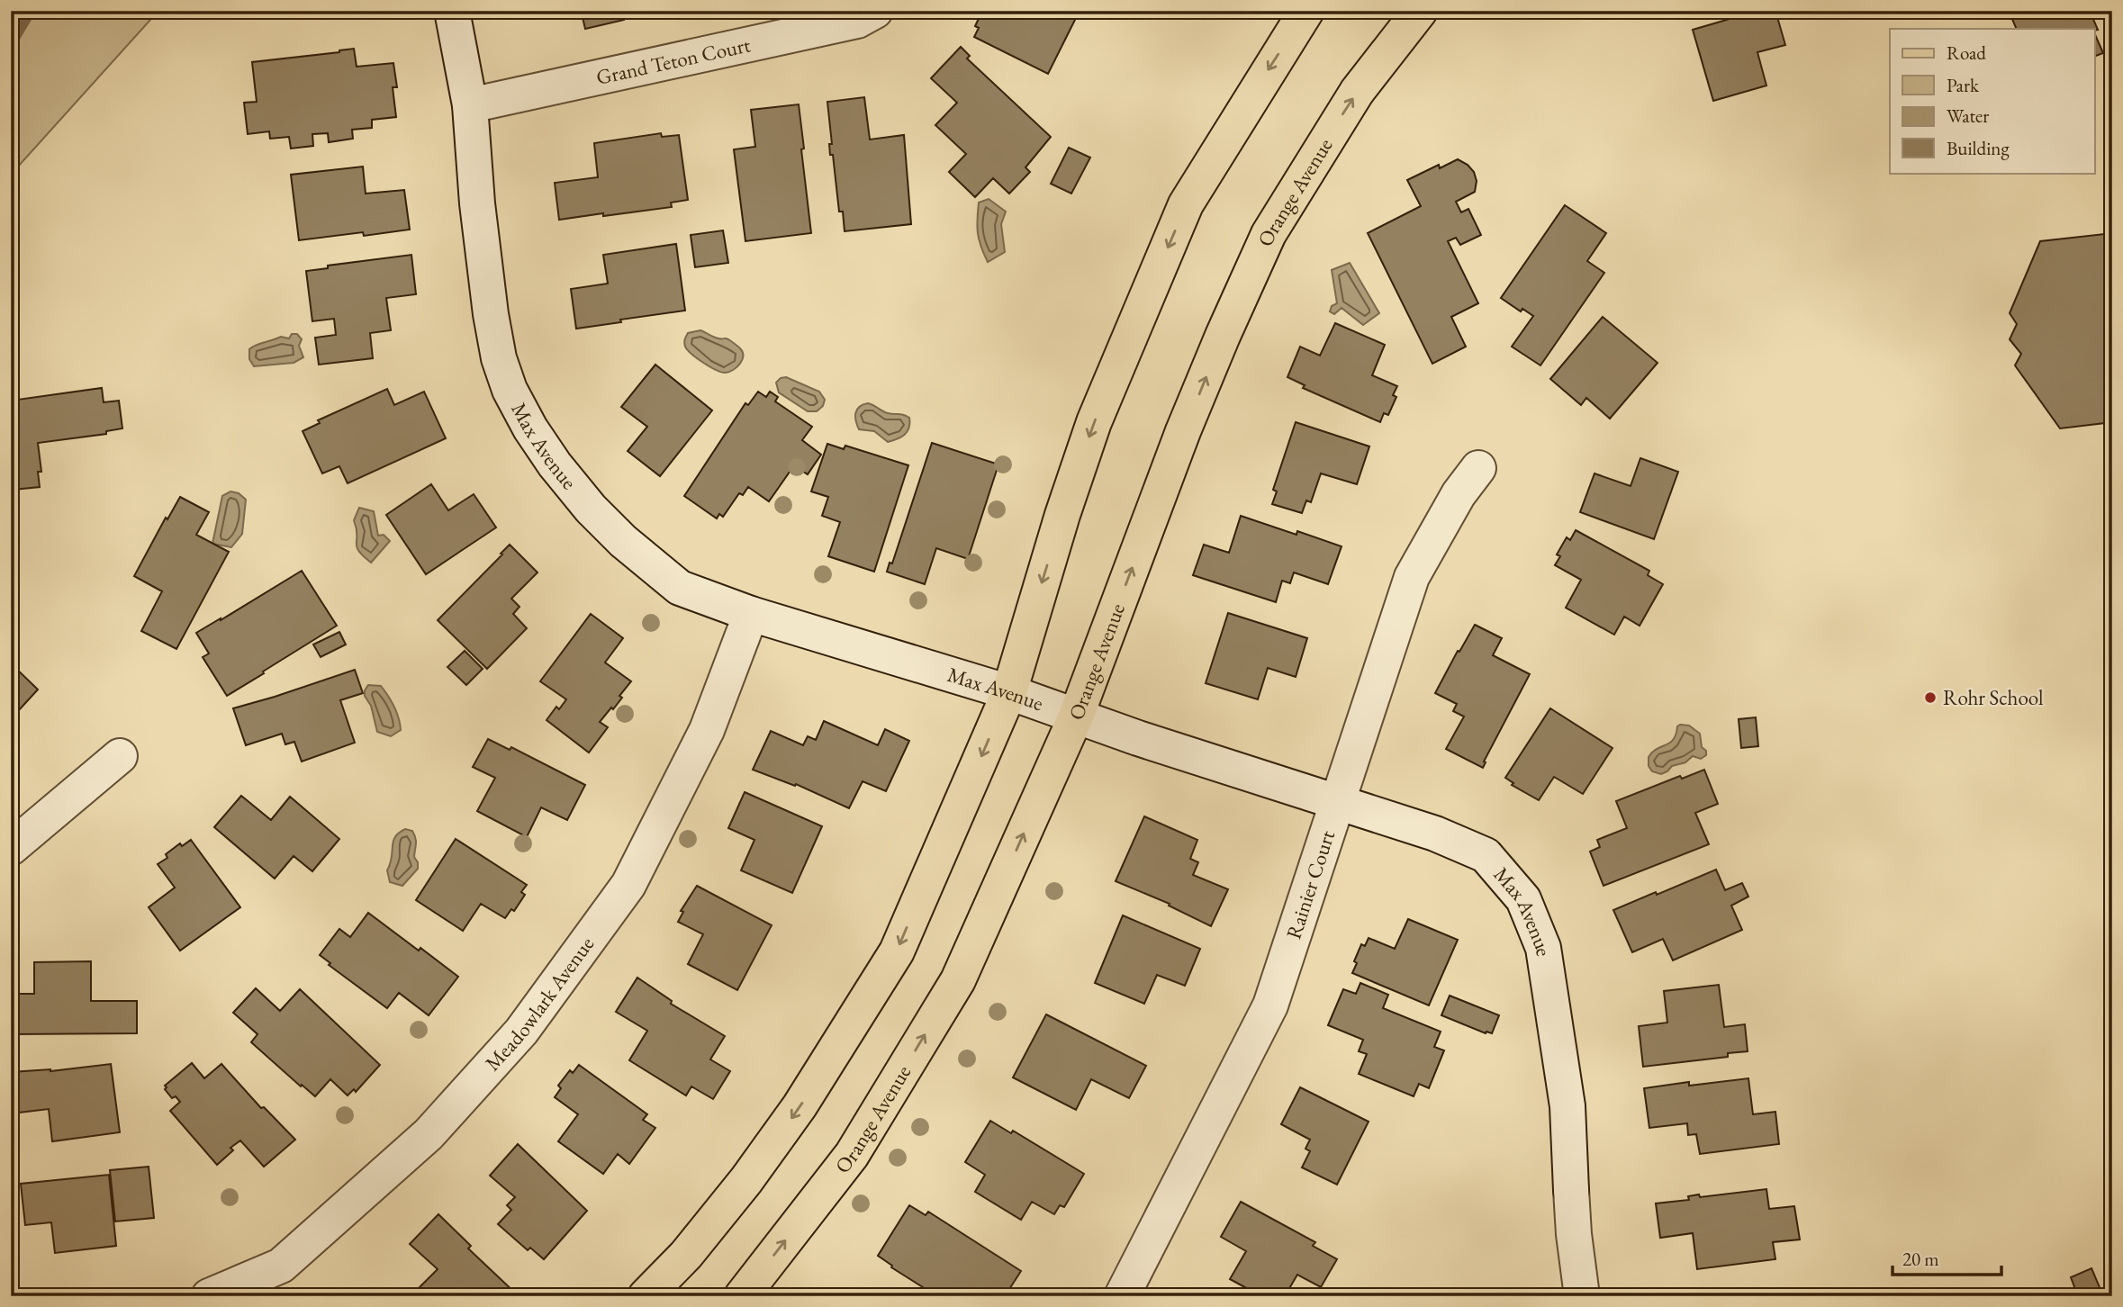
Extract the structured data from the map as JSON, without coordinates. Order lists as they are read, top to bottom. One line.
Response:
{"streets":{"main road":["Orange Avenue"],"street":["Grand Teton Court","Max Avenue","Rainier Court","Meadowlark Avenue"]},"crossings":[["Grand Teton Court","Max Avenue"],["Orange Avenue","Max Avenue"],["Max Avenue","Rainier Court"],["Max Avenue","Meadowlark Avenue"]],"places":["Rohr School"],"legend":["Road","Park","Water","Building"],"scale_bar":"20 m"}
